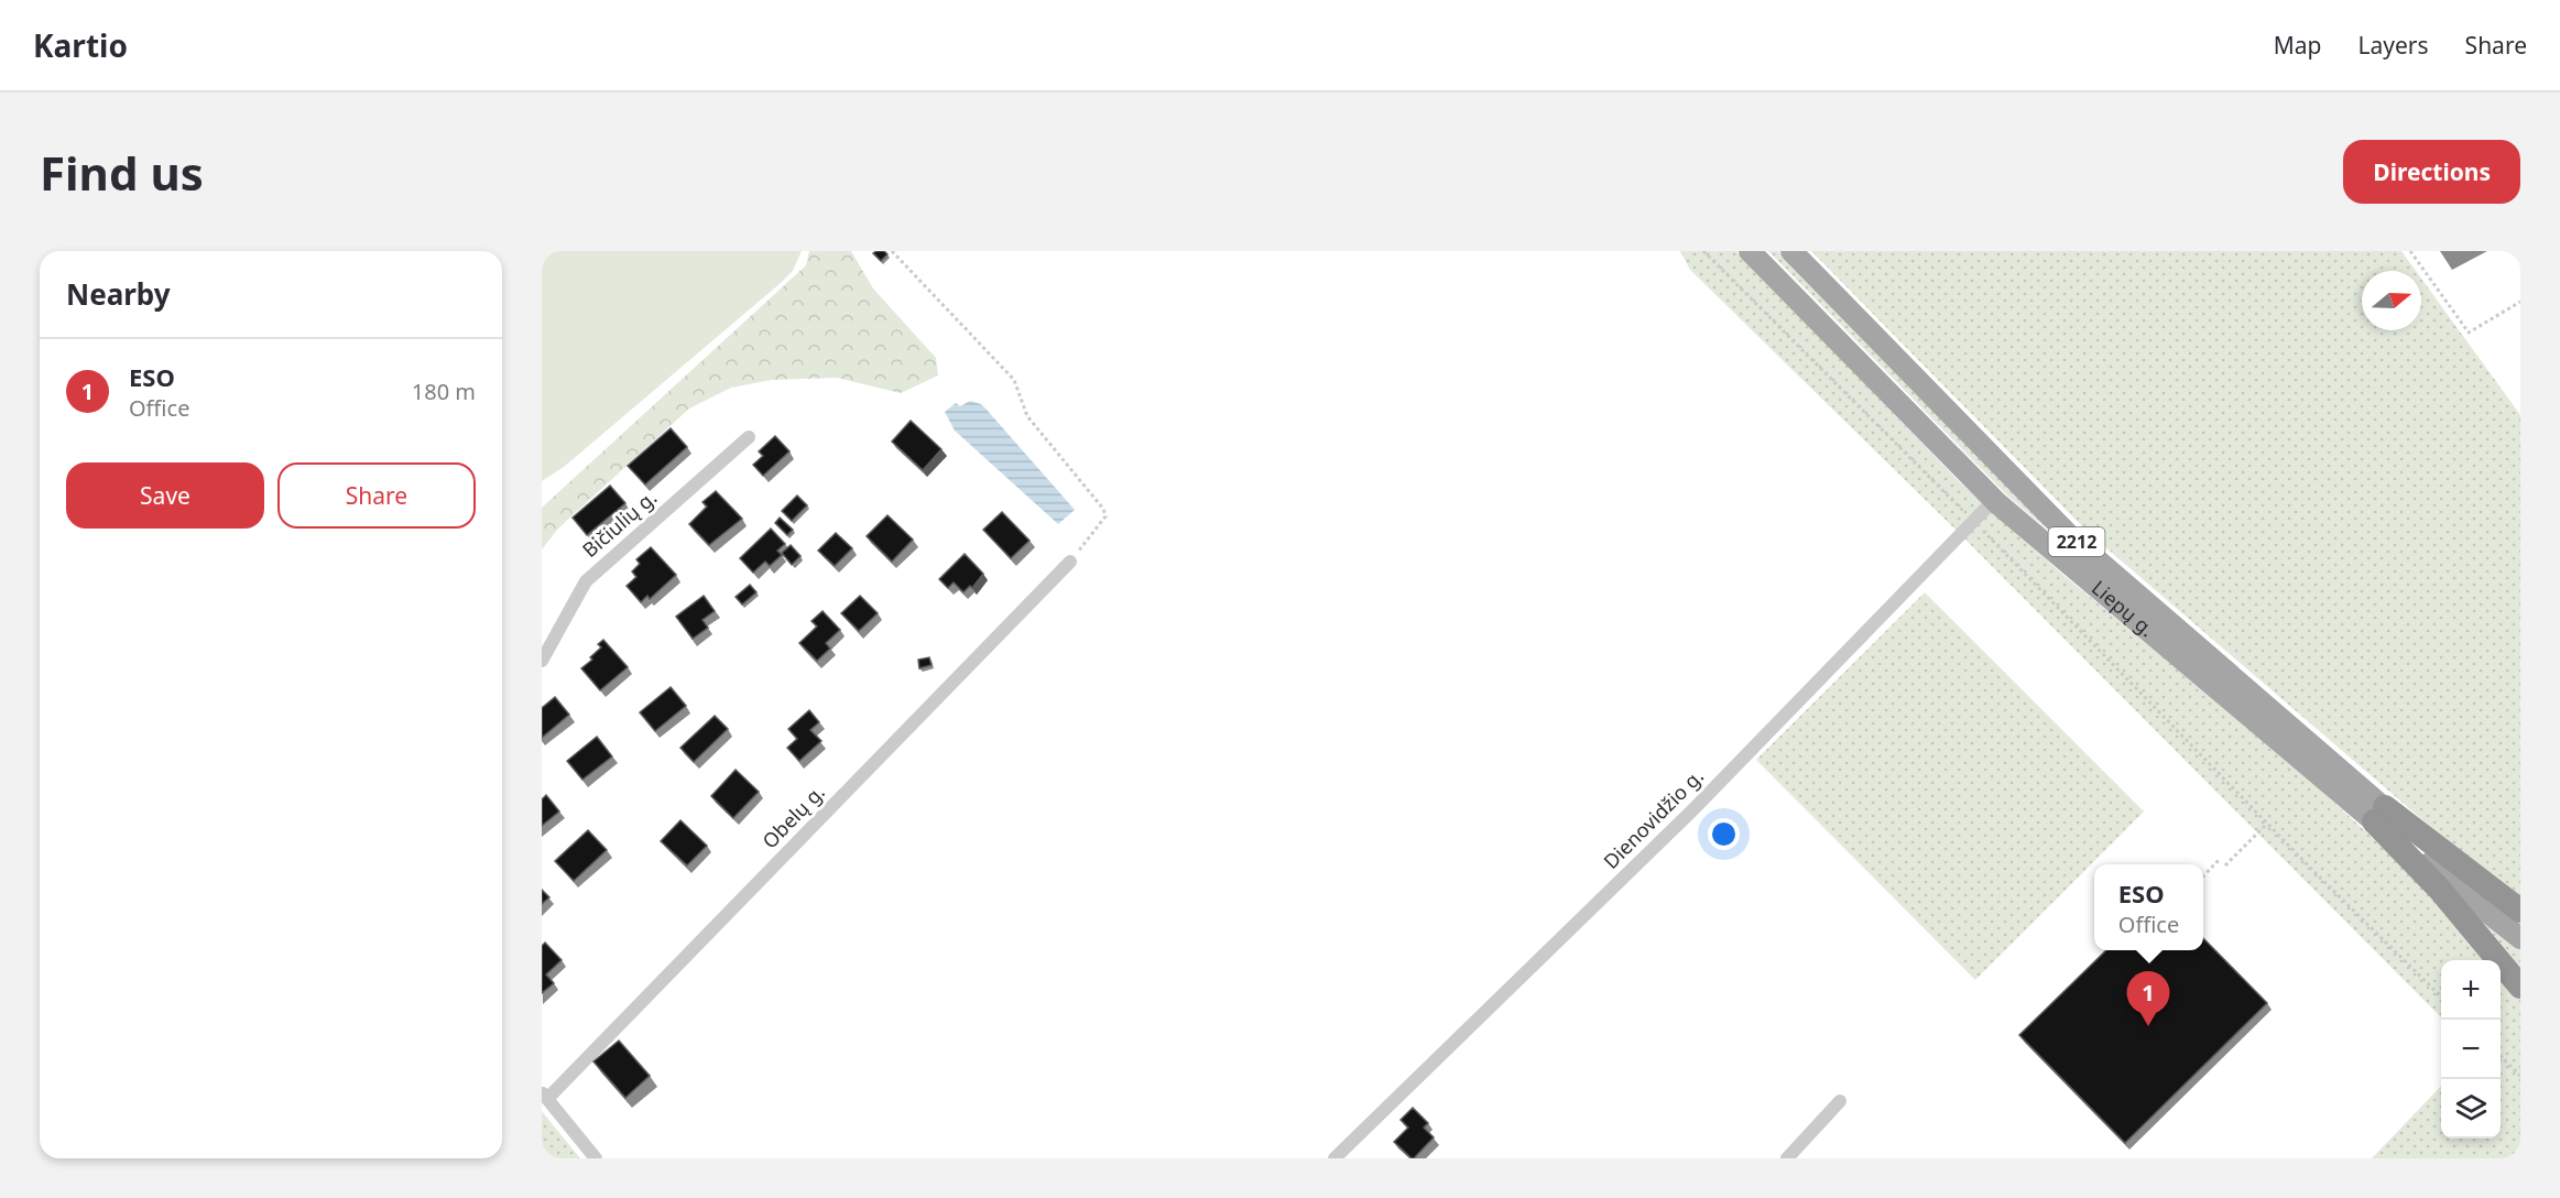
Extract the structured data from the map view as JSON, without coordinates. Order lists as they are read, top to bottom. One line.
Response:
{"streets":{"main road":["2212","Liepų g."],"street":["Bičiulių g.","Obelų g.","Dienovidžio g."]},"crossings":[["Liepų g.","Dienovidžio g."]],"north":"right","page":{"header":"Kartio","nav":["Map","Layers","Share"],"buttons":["Directions",["Save","Share"]],"title":"Find us","heading":"Nearby","list":[{"mark":"1","name":"ESO","note":"Office","value":"180 m"}],"popup":["ESO","Office"],"map_buttons":["+","−"],"pins":"1"}}
